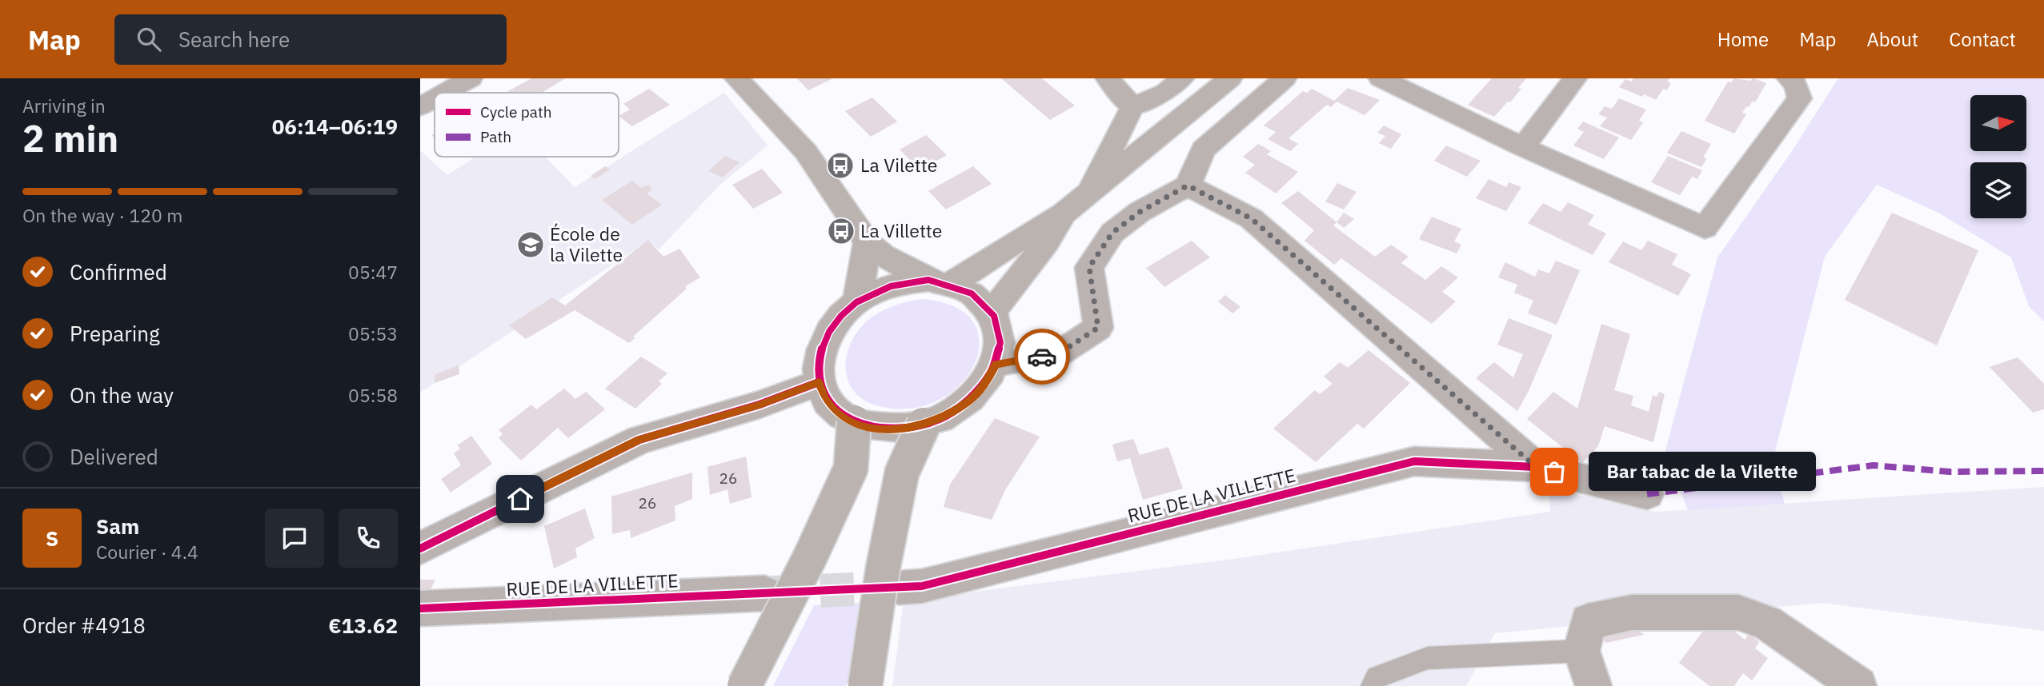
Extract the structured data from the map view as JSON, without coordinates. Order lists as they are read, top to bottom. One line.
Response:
{"streets":{"street":["RUE DE LA VILLETTE"]},"places":{"bus stop":["La Vilette","La Villette"],"school or university":["École de la Vilette"],"other":["Bar tabac de la Vilette"]},"house_numbers":["26","26"],"legend":["Cycle path","Path"],"north":"right","page":{"header":"Map","search":"Search here","nav":["Home","Map","About","Contact"],"heading":["2 min","Arriving in","06:14–06:19"],"panel":["Sam","Courier · 4.4","Order #4918","€13.62"],"bar":"On the way · 120 m","list":[["Confirmed","05:47"],["Preparing","05:53"],["On the way","05:58"],"Delivered"],"bubble":"Bar tabac de la Vilette","round":"S"}}
